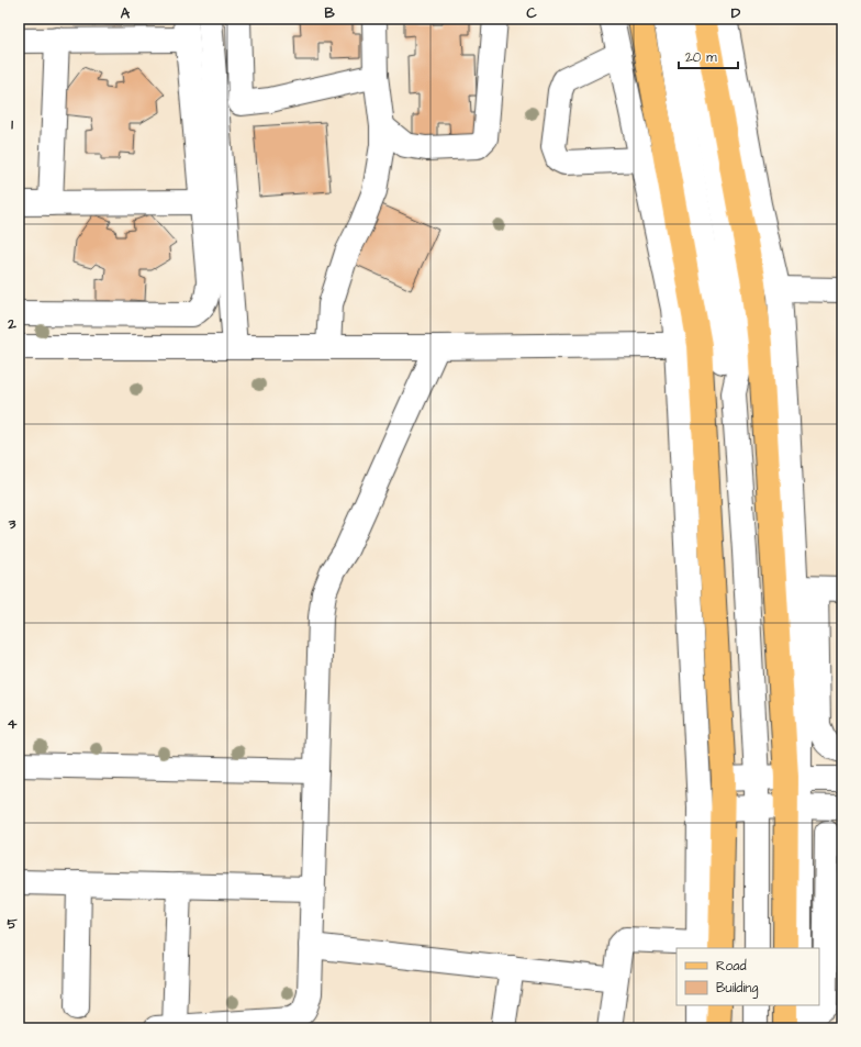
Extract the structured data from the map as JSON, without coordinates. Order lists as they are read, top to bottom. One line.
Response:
{"legend":["Road","Building"],"scale_bar":"20 m","grid":{"columns":["A","B","C","D"],"rows":["1","2","3","4","5"]}}
